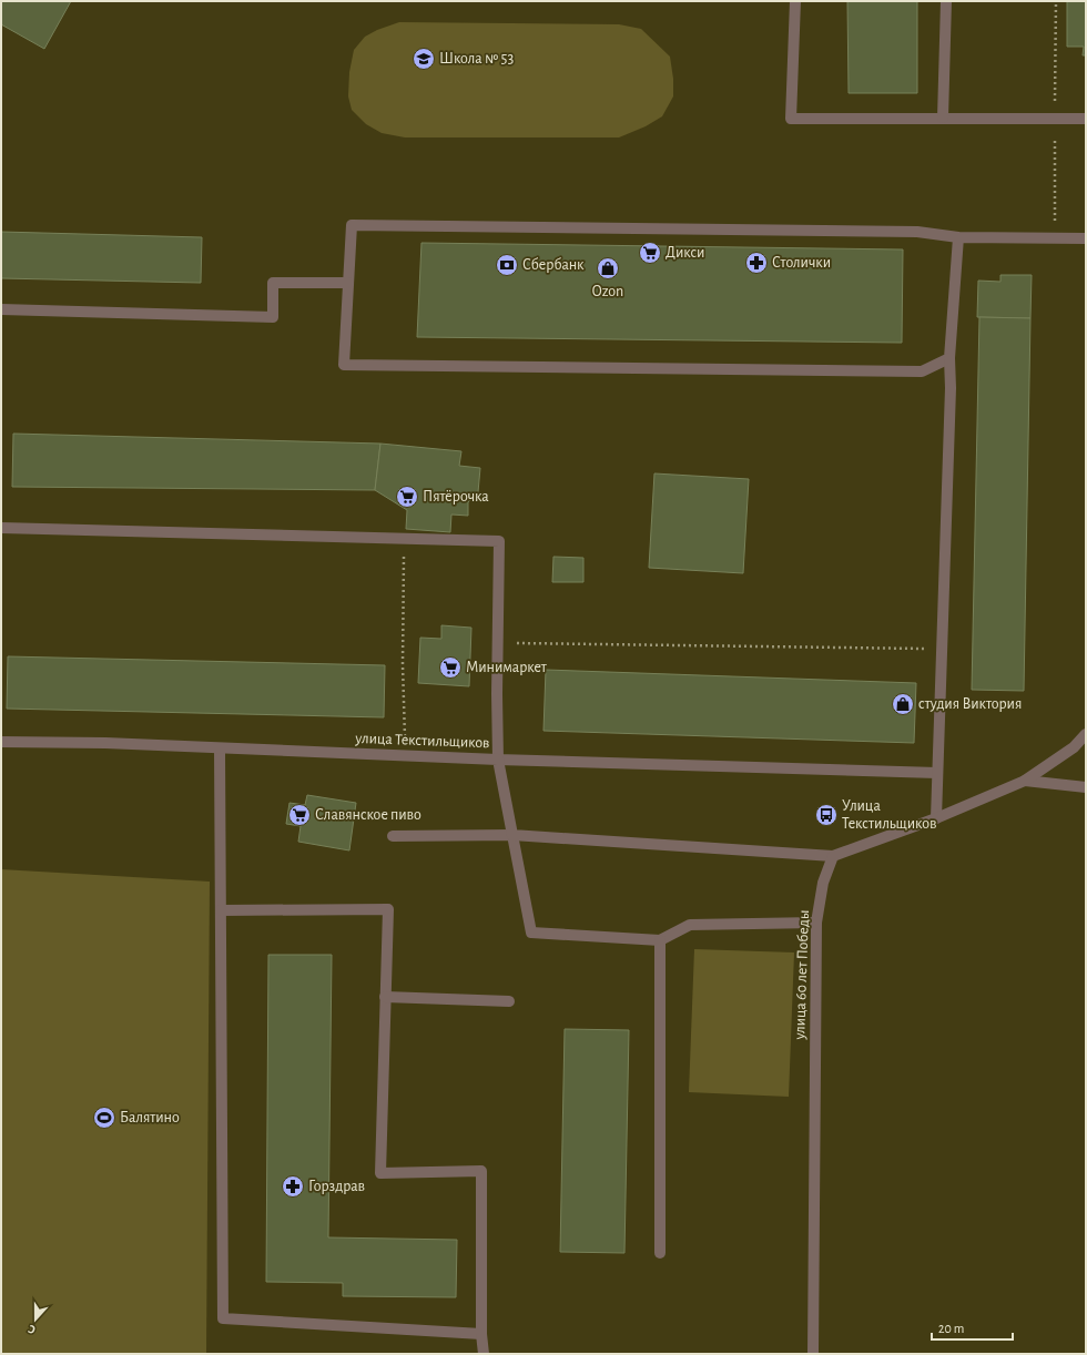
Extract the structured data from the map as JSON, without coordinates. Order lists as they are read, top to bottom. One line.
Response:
{"streets":{"street":["улица Текстильщиков","улица 60 лет Победы"]},"places":{"school or university":["Школа № 53"],"supermarket":["Дикси","Пятёрочка","Минимаркет","Славянское пиво"],"pharmacy":["Столички","Горздрав"],"bank":["Сбербанк"],"shop":["Ozon","студия Виктория"],"bus stop":["Улица Текстильщиков"],"sports":["Балятино"]},"scale_bar":"20 m","north":"bottom"}
